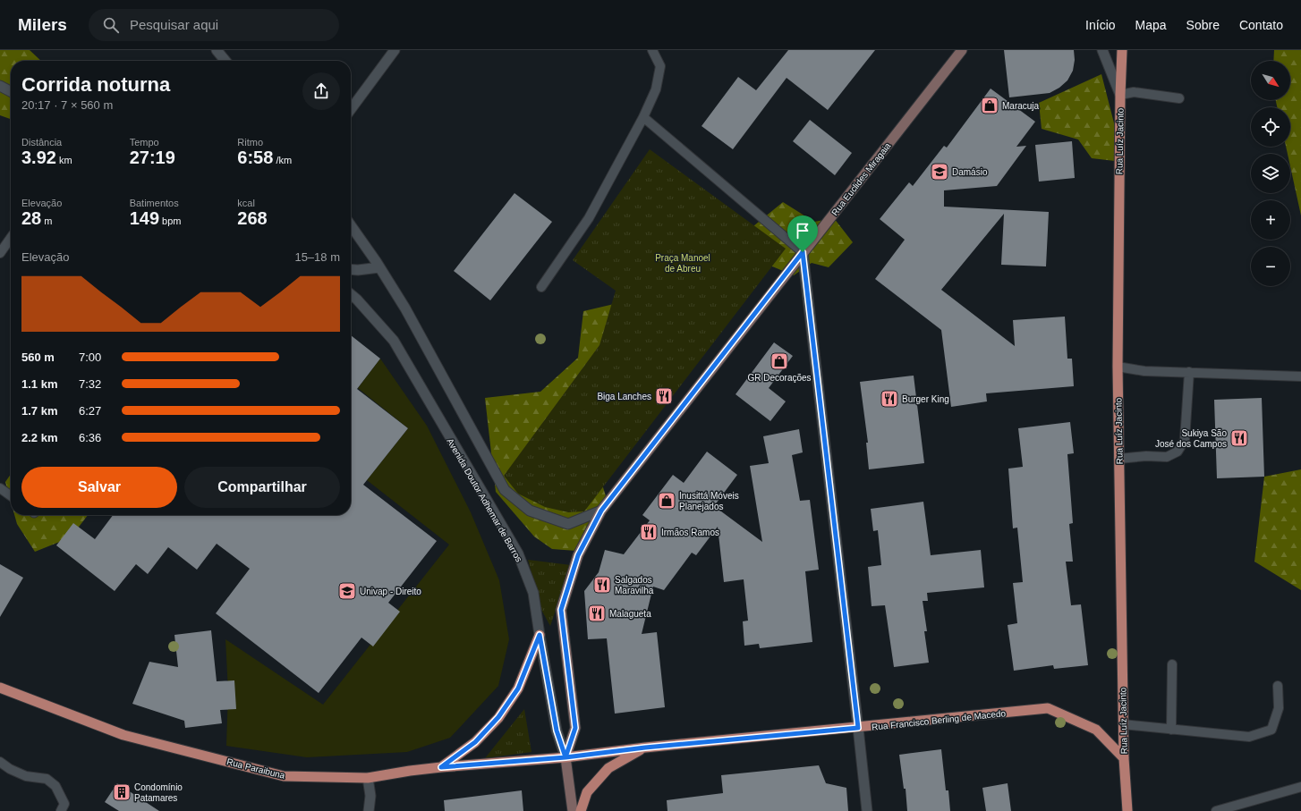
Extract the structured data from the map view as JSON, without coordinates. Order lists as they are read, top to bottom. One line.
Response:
{"streets":{"main road":["Rua Luíz Jacinto","Rua Euclides Miragaia","Rua Francisco Berling de Macedo","Rua Paraibuna"],"street":["Avenida Doutor Adhemar de Barros"]},"crossings":[["Rua Luíz Jacinto","Rua Francisco Berling de Macedo"],["Rua Euclides Miragaia","Avenida Doutor Adhemar de Barros"],["Rua Euclides Miragaia","Rua Francisco Berling de Macedo"],["Rua Euclides Miragaia","Rua Paraibuna"],["Avenida Doutor Adhemar de Barros","Rua Francisco Berling de Macedo"],["Avenida Doutor Adhemar de Barros","Rua Paraibuna"],["Rua Francisco Berling de Macedo","Rua Paraibuna"]],"parks":["Praça Manoel de Abreu"],"places":{"shop":["Maracuja","GR Decorações","Inusittá Móveis Planejados"],"school or university":["Damásio","Univap - Direito"],"restaurant":["Biga Lanches","Burger King","Sukiya São José dos Campos","Irmãos Ramos","Salgados Maravilha","Malagueta"],"building":["Condomínio Patamares"]},"north":"bottom right","page":{"header":"Milers","search":"Pesquisar aqui","nav":["Início","Mapa","Sobre","Contato"],"map_buttons":["+","−"],"heading":["Corrida noturna","20:17 · 7 × 560 m"],"stats":[["Distância","3.92 km"],["Tempo","27:19"],["Ritmo","6:58 /km"],["Elevação","28 m"],["Batimentos","149 bpm"],["kcal","268"]],"chart":["Elevação","15–18 m"],"list":[{"name":"560 m","note":"7:00"},{"name":"1.1 km","note":"7:32"},{"name":"1.7 km","note":"6:27"},{"name":"2.2 km","note":"6:36"}],"buttons":["Salvar","Compartilhar"]}}
